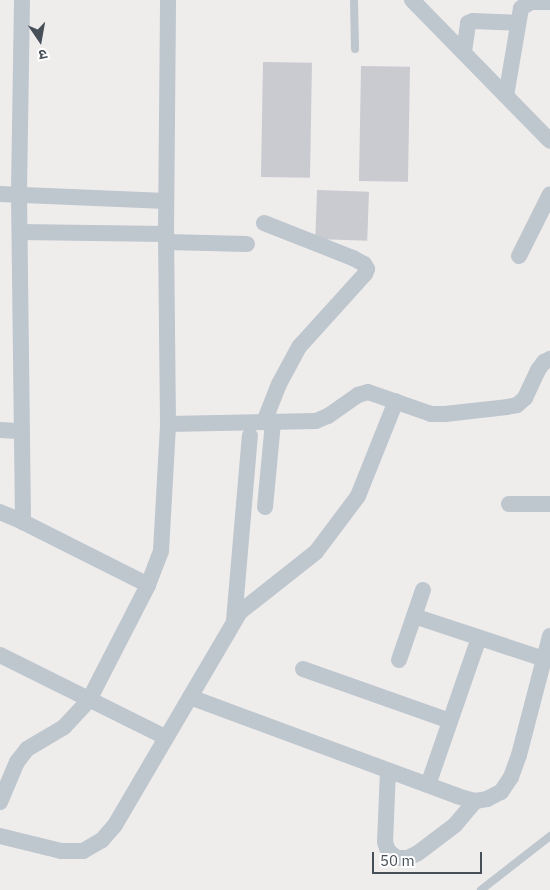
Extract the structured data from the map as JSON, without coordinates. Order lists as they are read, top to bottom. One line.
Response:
{"scale_bar":"50 m","north":"bottom"}
